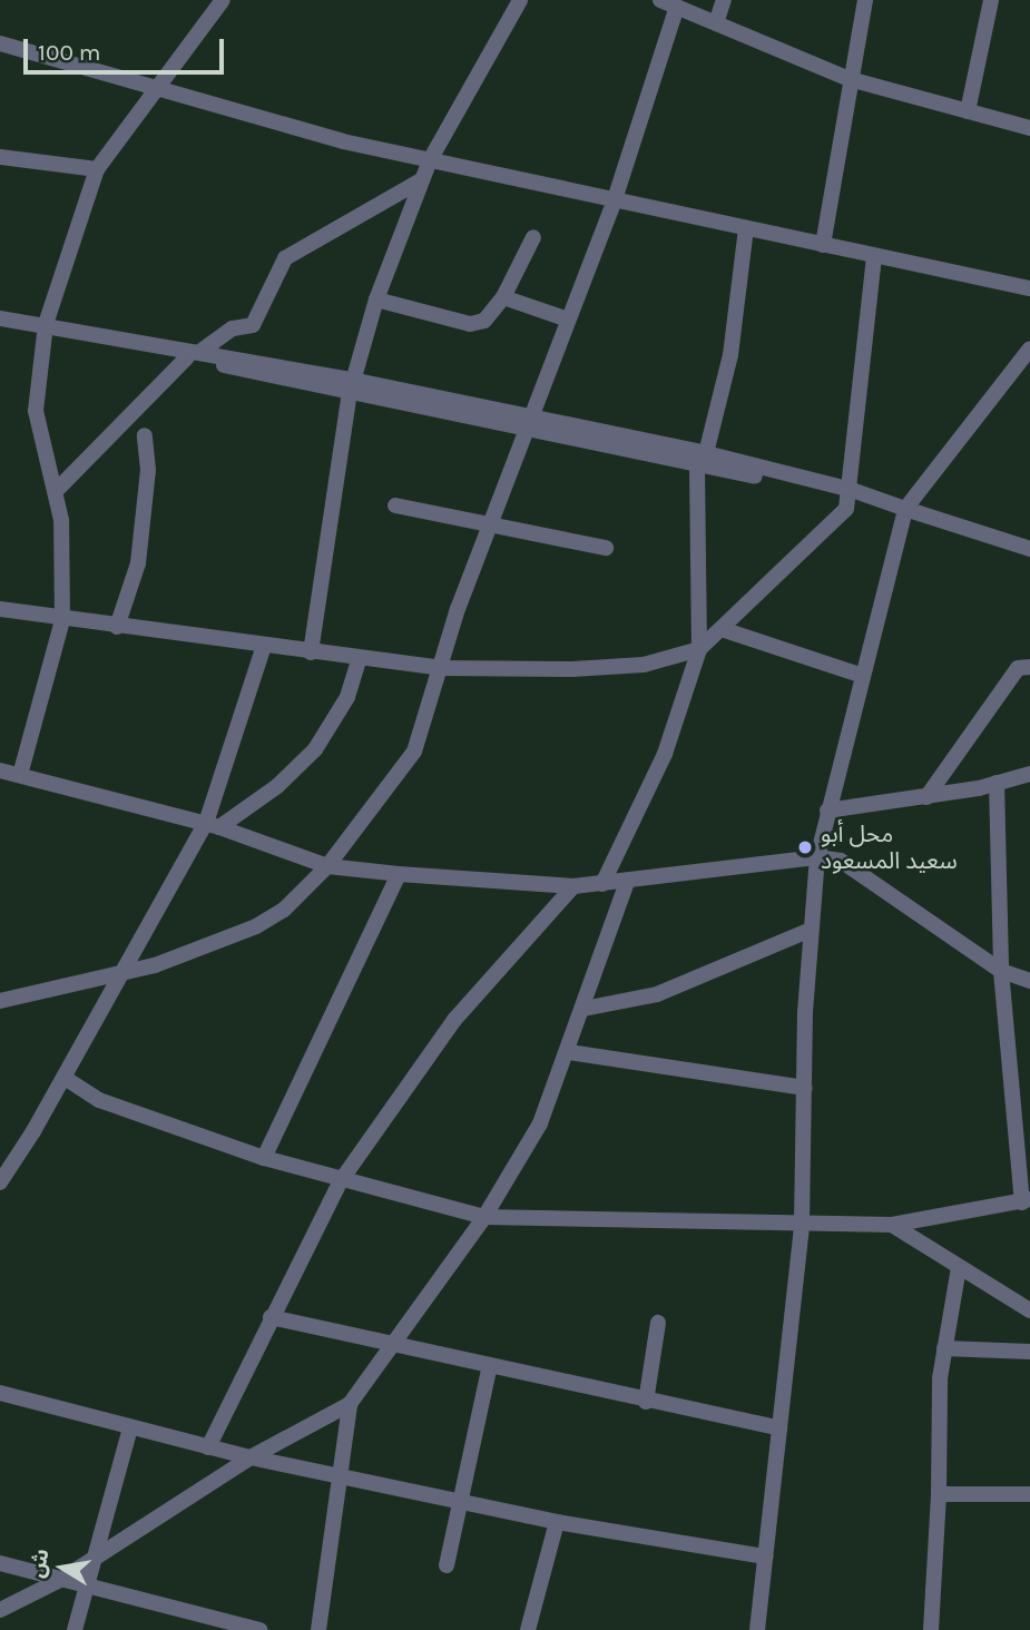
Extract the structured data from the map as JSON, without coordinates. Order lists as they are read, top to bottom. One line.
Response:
{"places":["محل أبو سعيد المسعود"],"scale_bar":"100 m","north":"left"}
